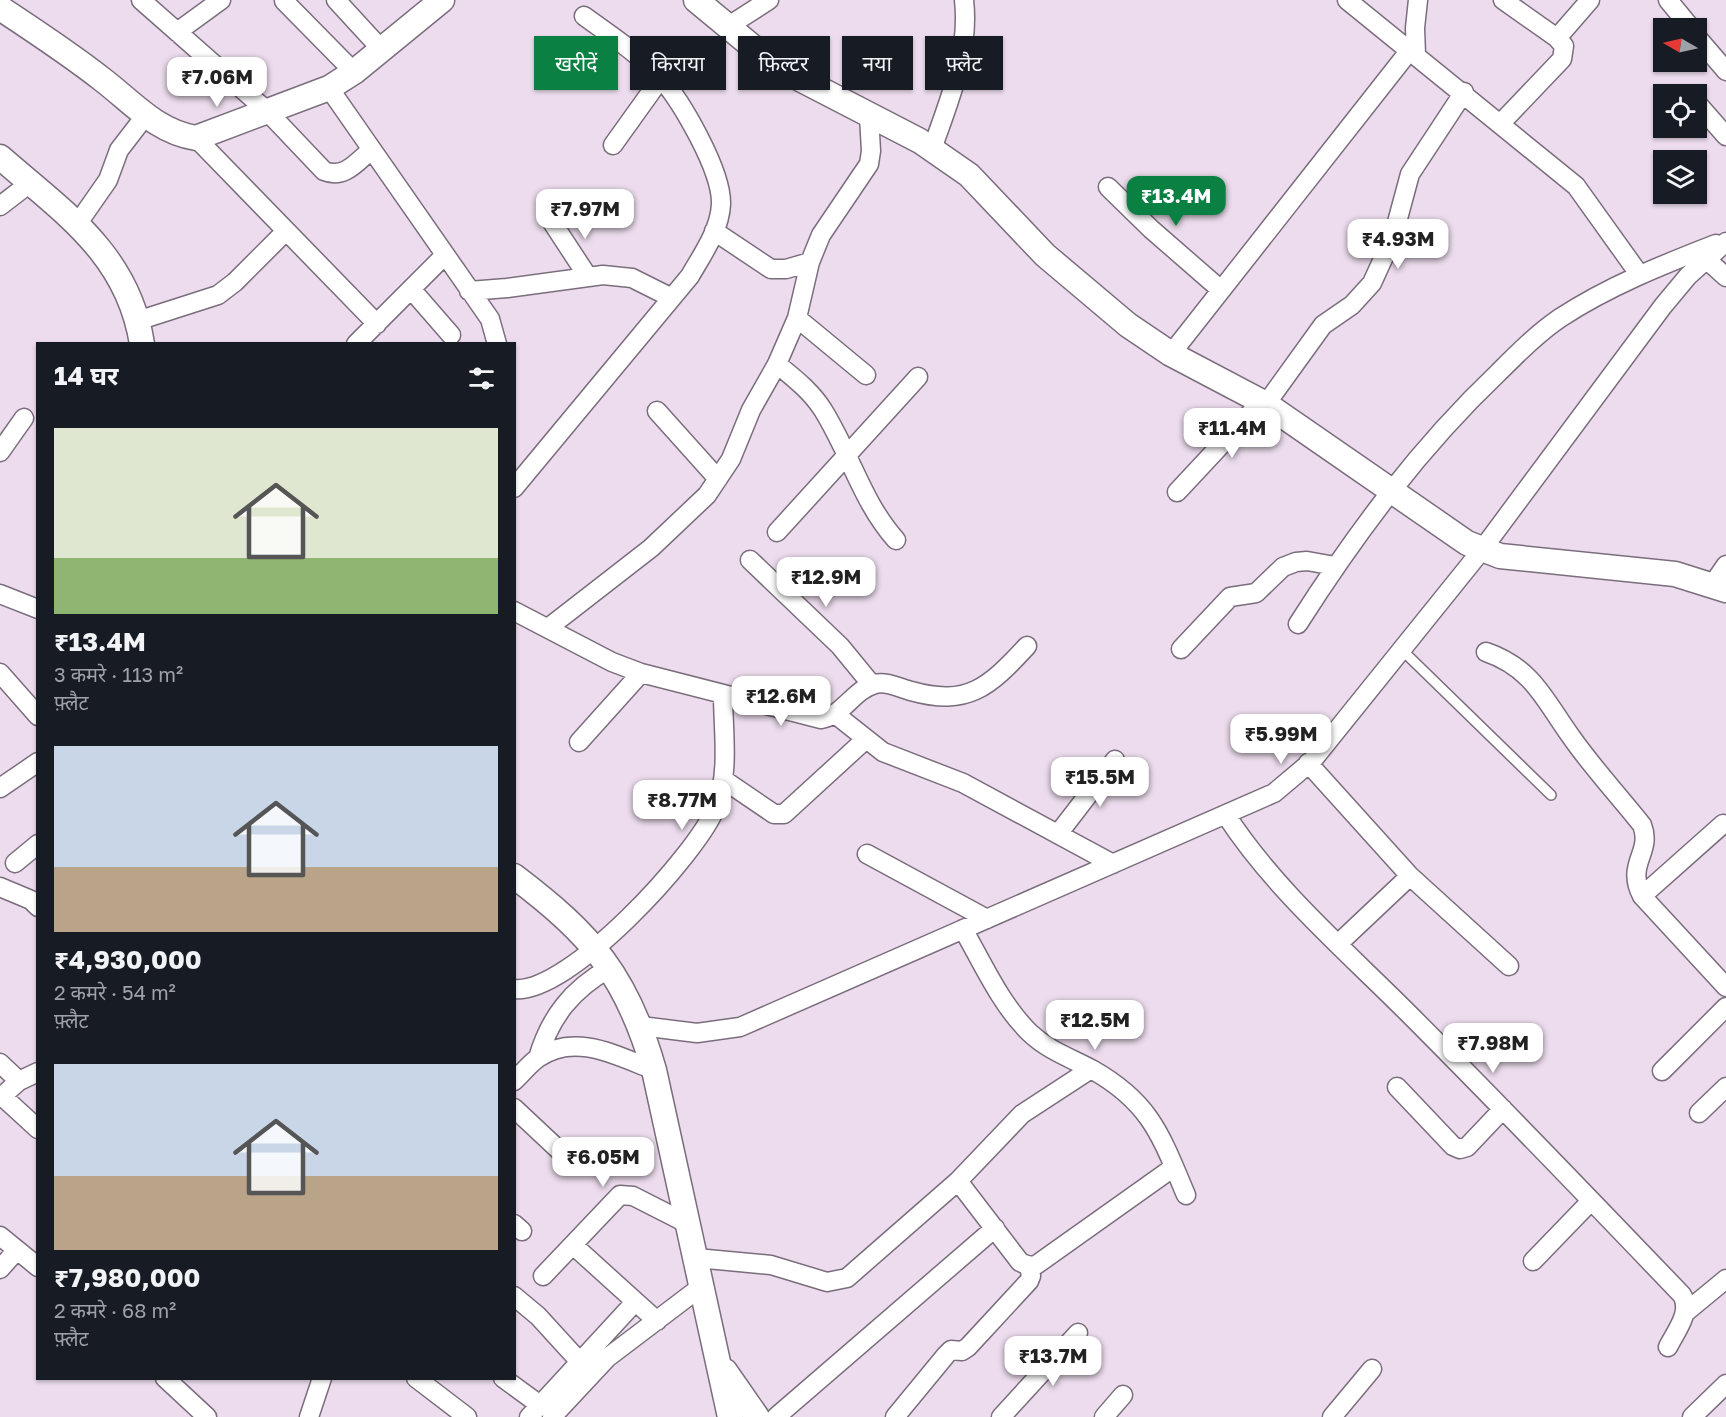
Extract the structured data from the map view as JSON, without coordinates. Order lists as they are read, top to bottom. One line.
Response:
{"north":"left","page":{"chip":["खरीदें","किराया","फ़िल्टर","नया","फ़्लैट"],"price":["₹7.06M","₹13.4M","₹7.97M","₹4.93M","₹11.4M","₹12.9M","₹12.6M","₹5.99M","₹15.5M","₹8.77M","₹12.5M","₹7.98M","₹6.05M","₹13.7M"],"heading":"14 घर","list":[{"name":"₹13.4M","note":"3 कमरे · 113 m² · फ़्लैट"},{"name":"₹4,930,000","note":"2 कमरे · 54 m² · फ़्लैट"},{"name":"₹7,980,000","note":"2 कमरे · 68 m² · फ़्लैट"}]}}
